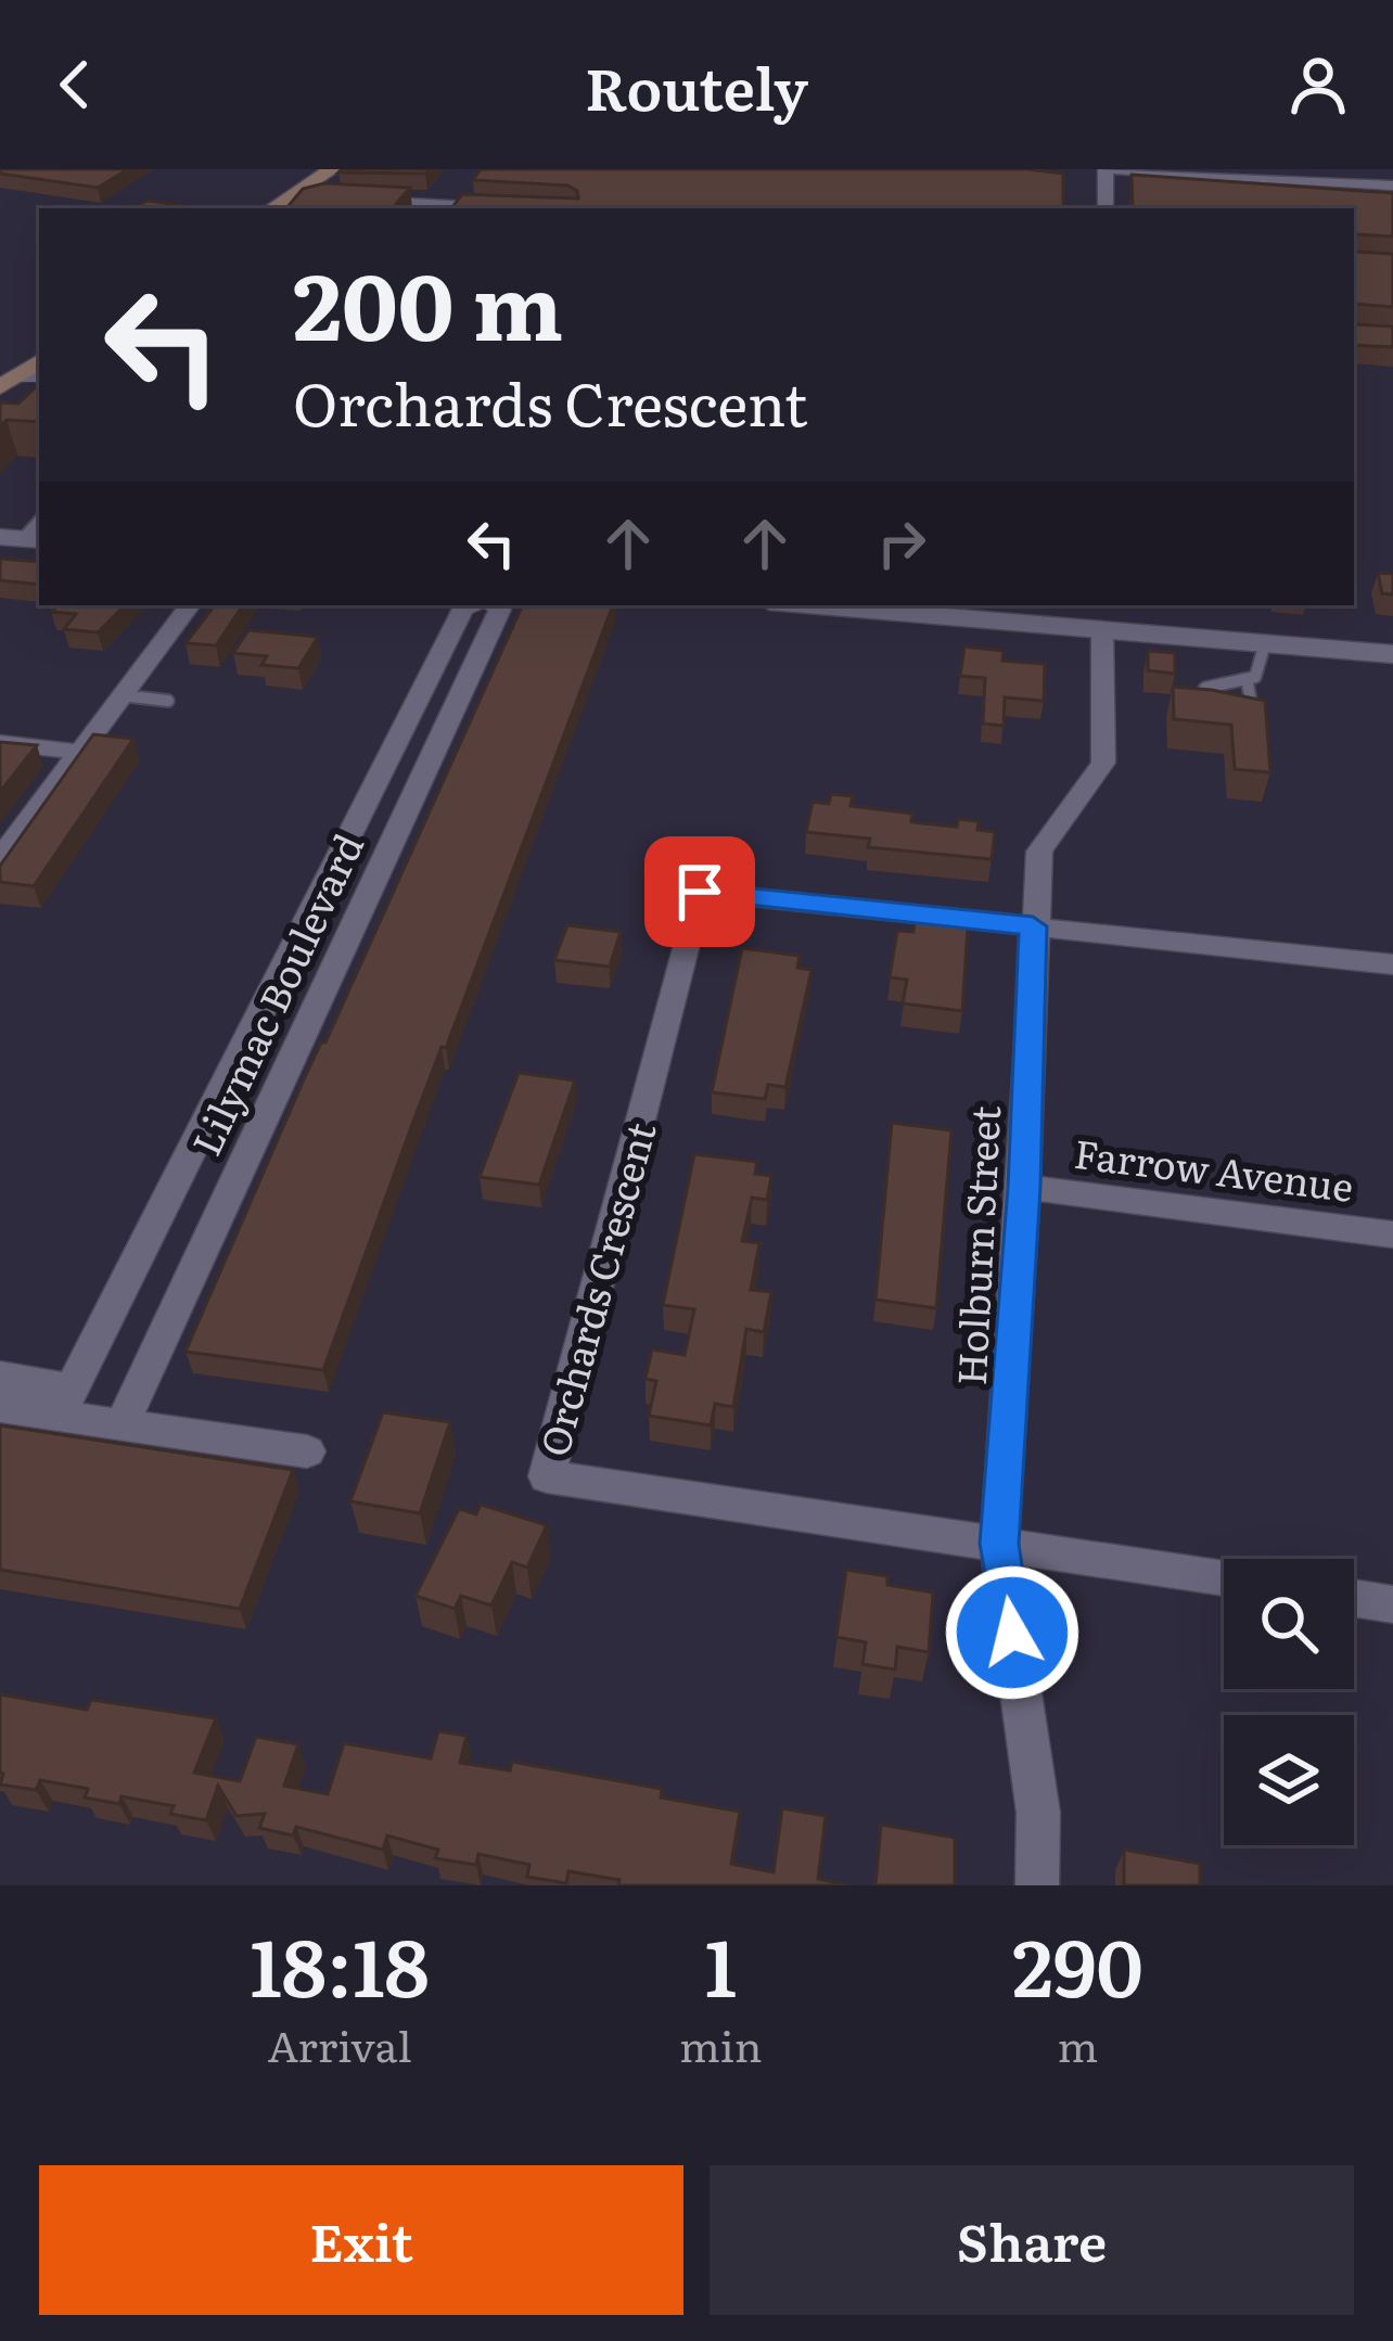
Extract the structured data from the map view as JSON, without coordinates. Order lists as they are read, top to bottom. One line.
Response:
{"streets":{"street":["Lilymac Boulevard","Farrow Avenue","Holburn Street","Orchards Crescent"]},"crossings":[["Farrow Avenue","Holburn Street"],["Holburn Street","Orchards Crescent"]],"page":{"header":"Routely","turn":["200 m","Orchards Crescent"],"eta":["18:18","Arrival","1","min","290","m"],"buttons":["Exit","Share"]}}
